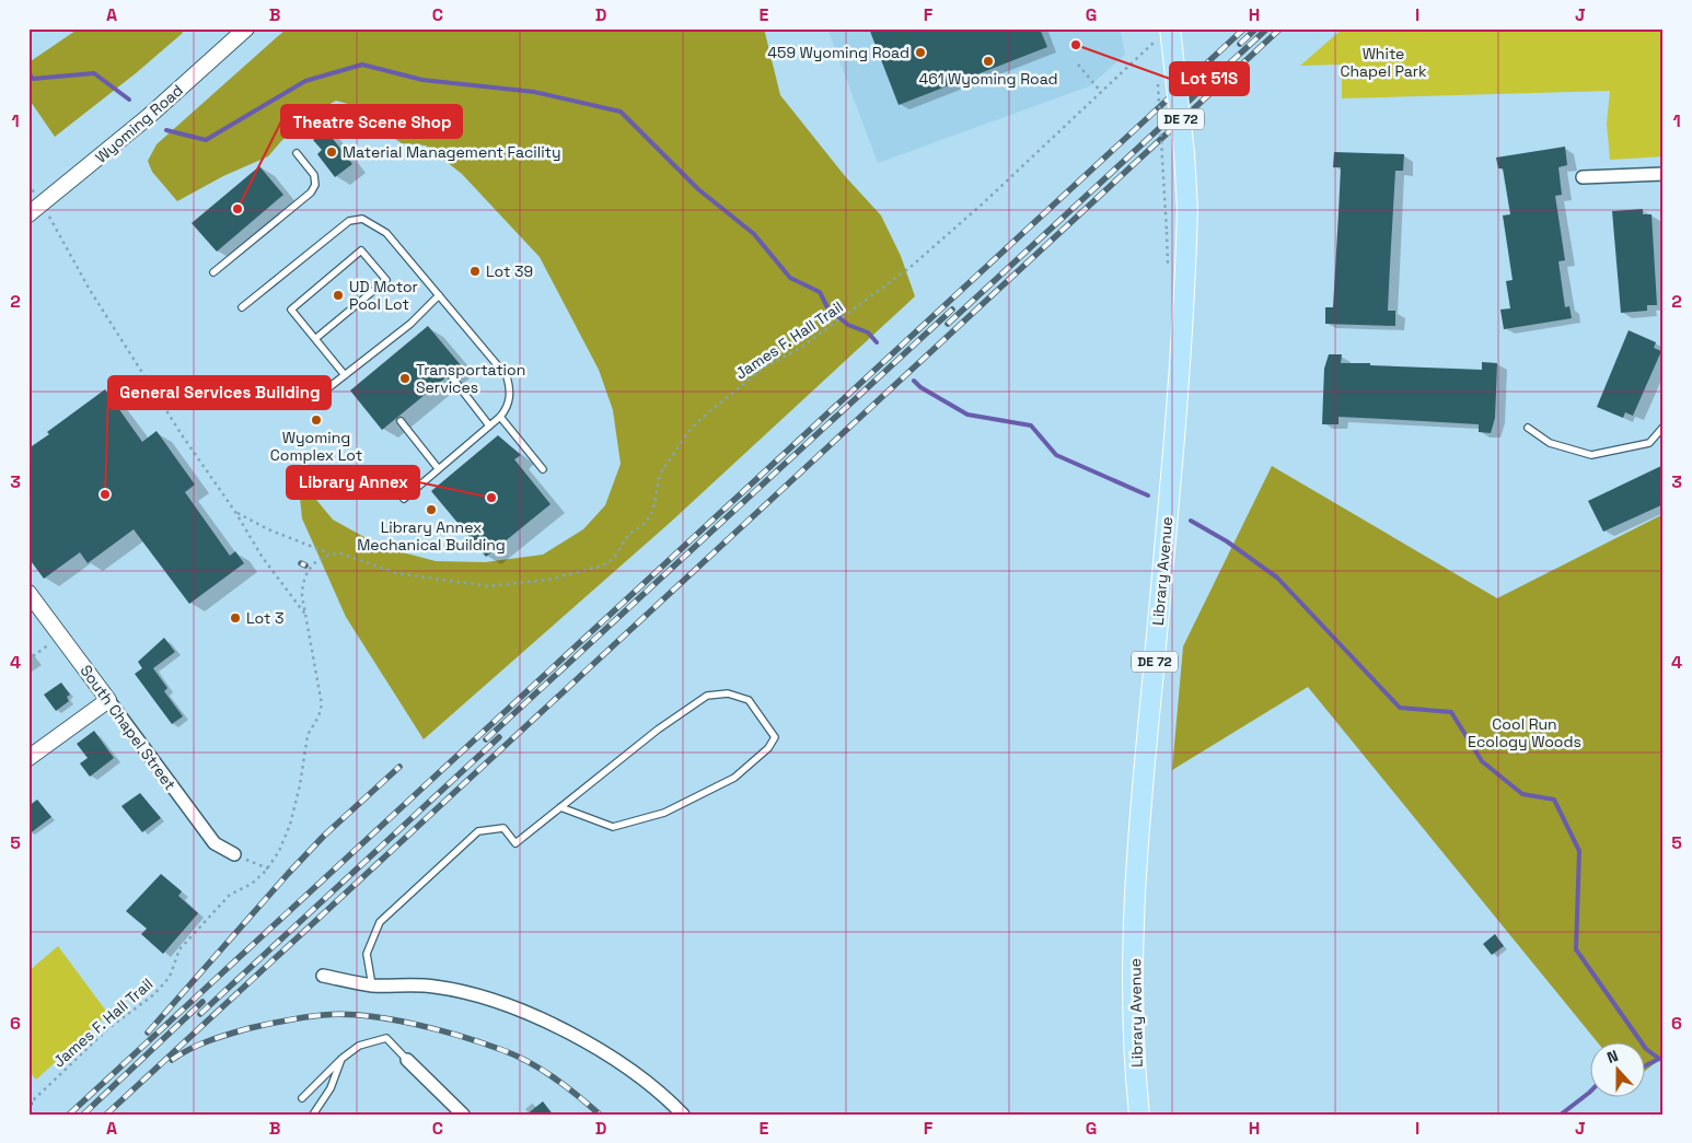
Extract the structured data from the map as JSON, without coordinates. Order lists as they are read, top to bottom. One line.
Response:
{"streets":{"main road":["DE 72","Library Avenue"],"street":["Wyoming Road","South Chapel Street"],"path":["James F. Hall Trail"]},"crossings":[["James F. Hall Trail","Library Avenue"]],"parks":["White Chapel Park","Cool Run Ecology Woods"],"places":["Lot 51S","459 Wyoming Road","461 Wyoming Road","Material Management Facility","Theatre Scene Shop","Lot 39","UD Motor Pool Lot","Transportation Services","Wyoming Complex Lot","General Services Building","Library Annex","Library Annex Mechanical Building","Lot 3"],"north":"top","grid":{"columns":["A","B","C","D","E","F","G","H","I","J"],"rows":["1","2","3","4","5","6"]}}
